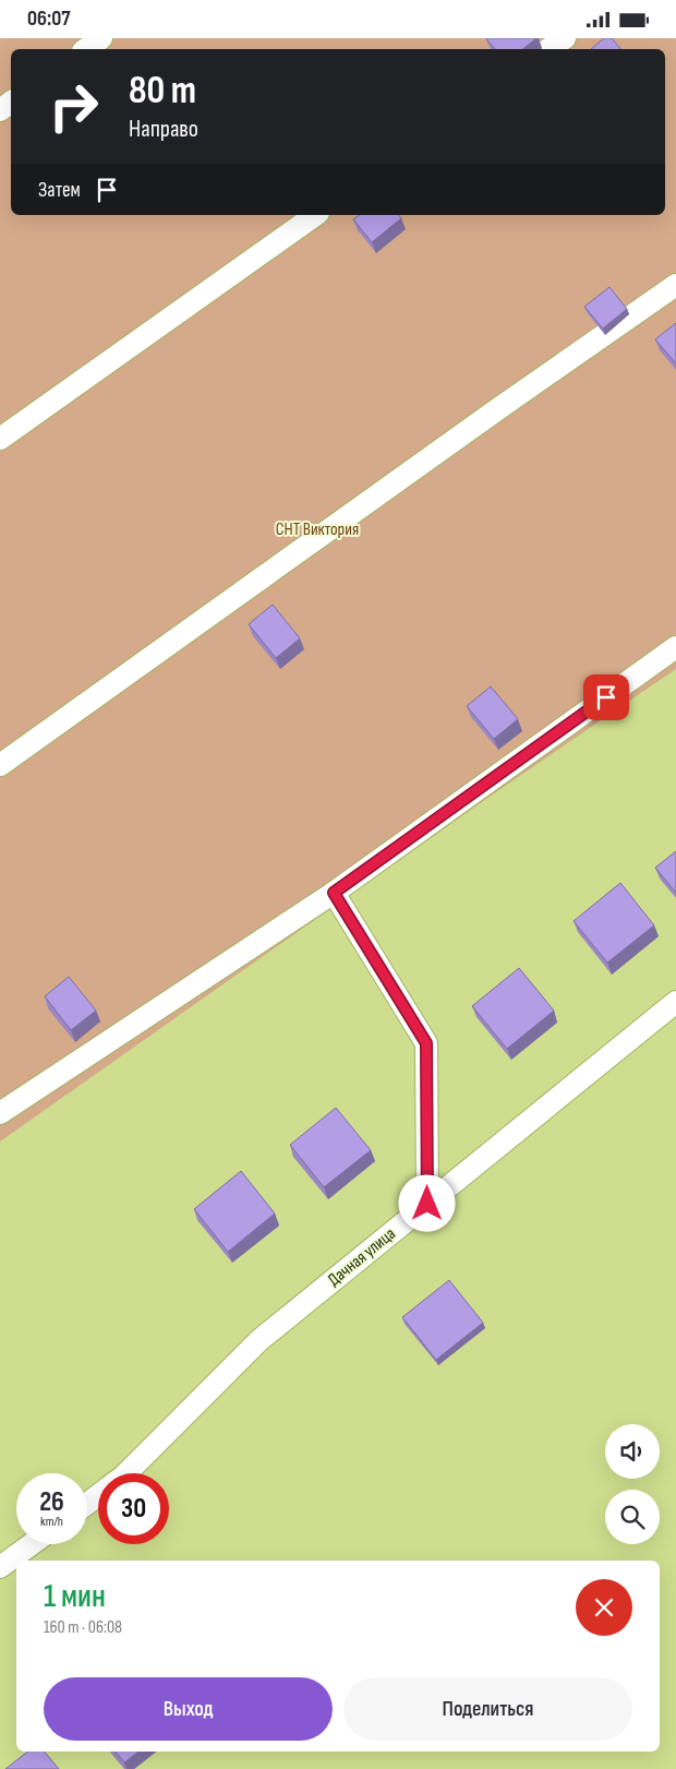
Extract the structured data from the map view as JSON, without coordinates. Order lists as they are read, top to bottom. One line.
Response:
{"streets":{"street":["Дачная улица"]},"parks":["СНТ Виктория"],"page":{"status":"06:07","turn":["80 m","Направо"],"then":"Затем","speed":"26 km/h","limit":"30","heading":["1 мин","160 m · 06:08"],"buttons":["Выход","Поделиться"]}}
